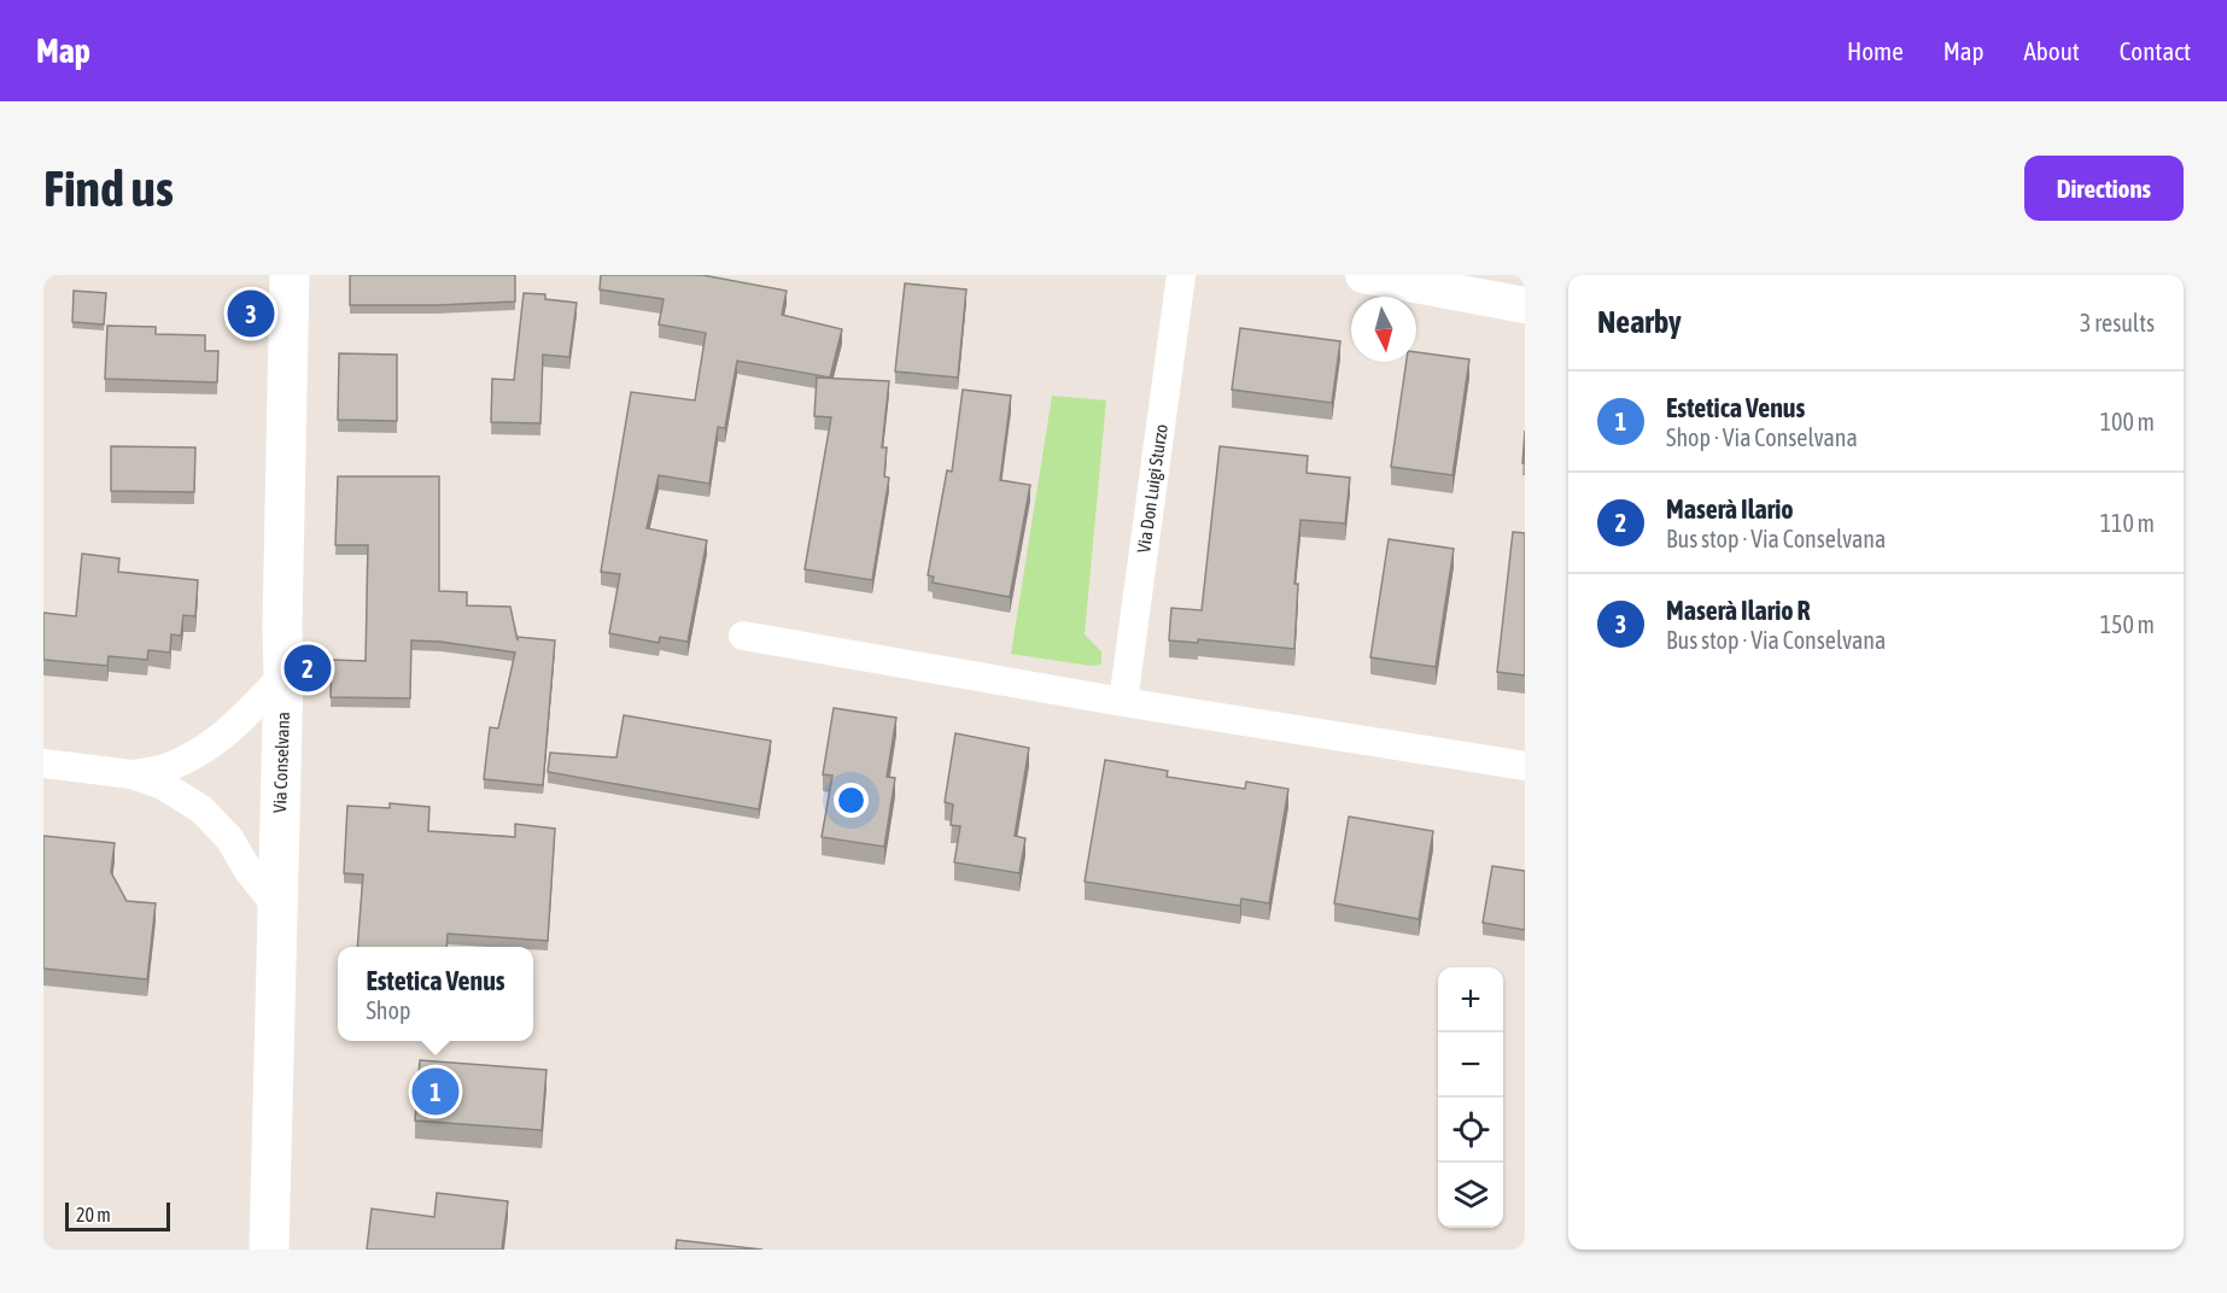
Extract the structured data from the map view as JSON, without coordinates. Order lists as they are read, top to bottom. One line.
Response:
{"streets":{"main road":["Via Conselvana"],"street":["Via Don Luigi Sturzo"]},"scale_bar":"20 m","north":"bottom","page":{"header":"Map","nav":["Home","Map","About","Contact"],"buttons":"Directions","title":"Find us","heading":["Nearby","3 results"],"pins":["3","2","1"],"list":[{"mark":"1","name":"Estetica Venus","note":"Shop · Via Conselvana","value":"100 m"},{"mark":"2","name":"Maserà Ilario","note":"Bus stop · Via Conselvana","value":"110 m"},{"mark":"3","name":"Maserà Ilario R","note":"Bus stop · Via Conselvana","value":"150 m"}],"popup":["Estetica Venus","Shop"],"map_buttons":["+","−"],"scale":"20 m"}}
